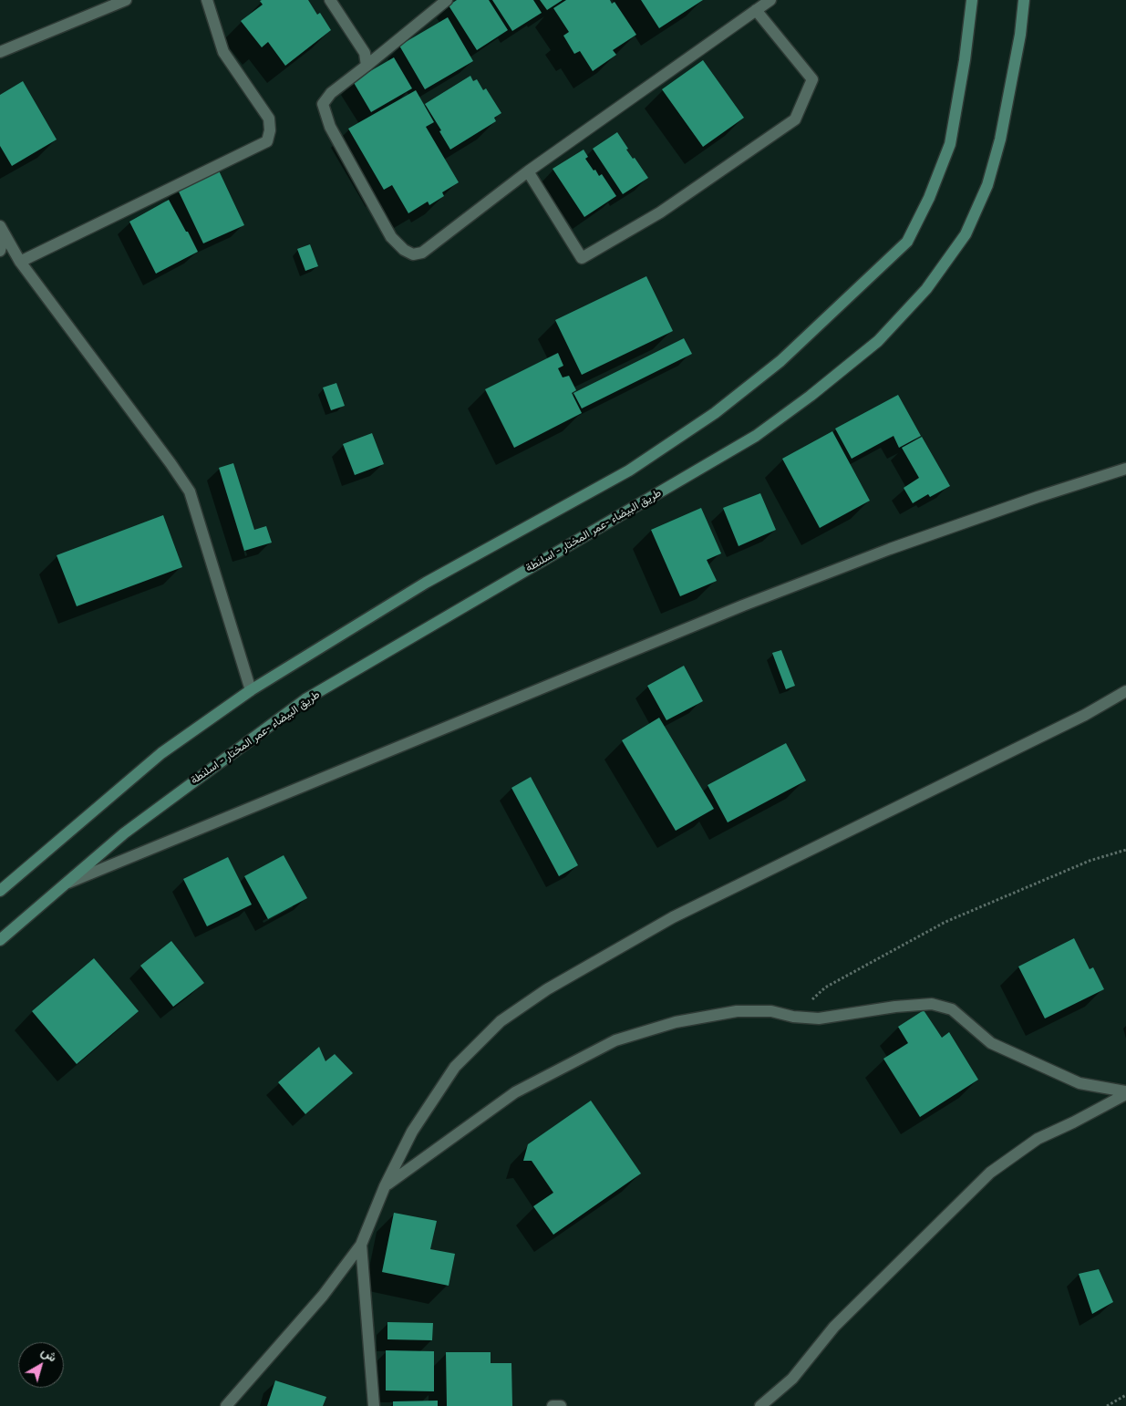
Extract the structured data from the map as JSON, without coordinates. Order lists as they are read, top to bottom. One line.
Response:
{"streets":{"main road":["طريق البيضاء -عمر المختار - اسلنطة"]},"north":"top right"}
